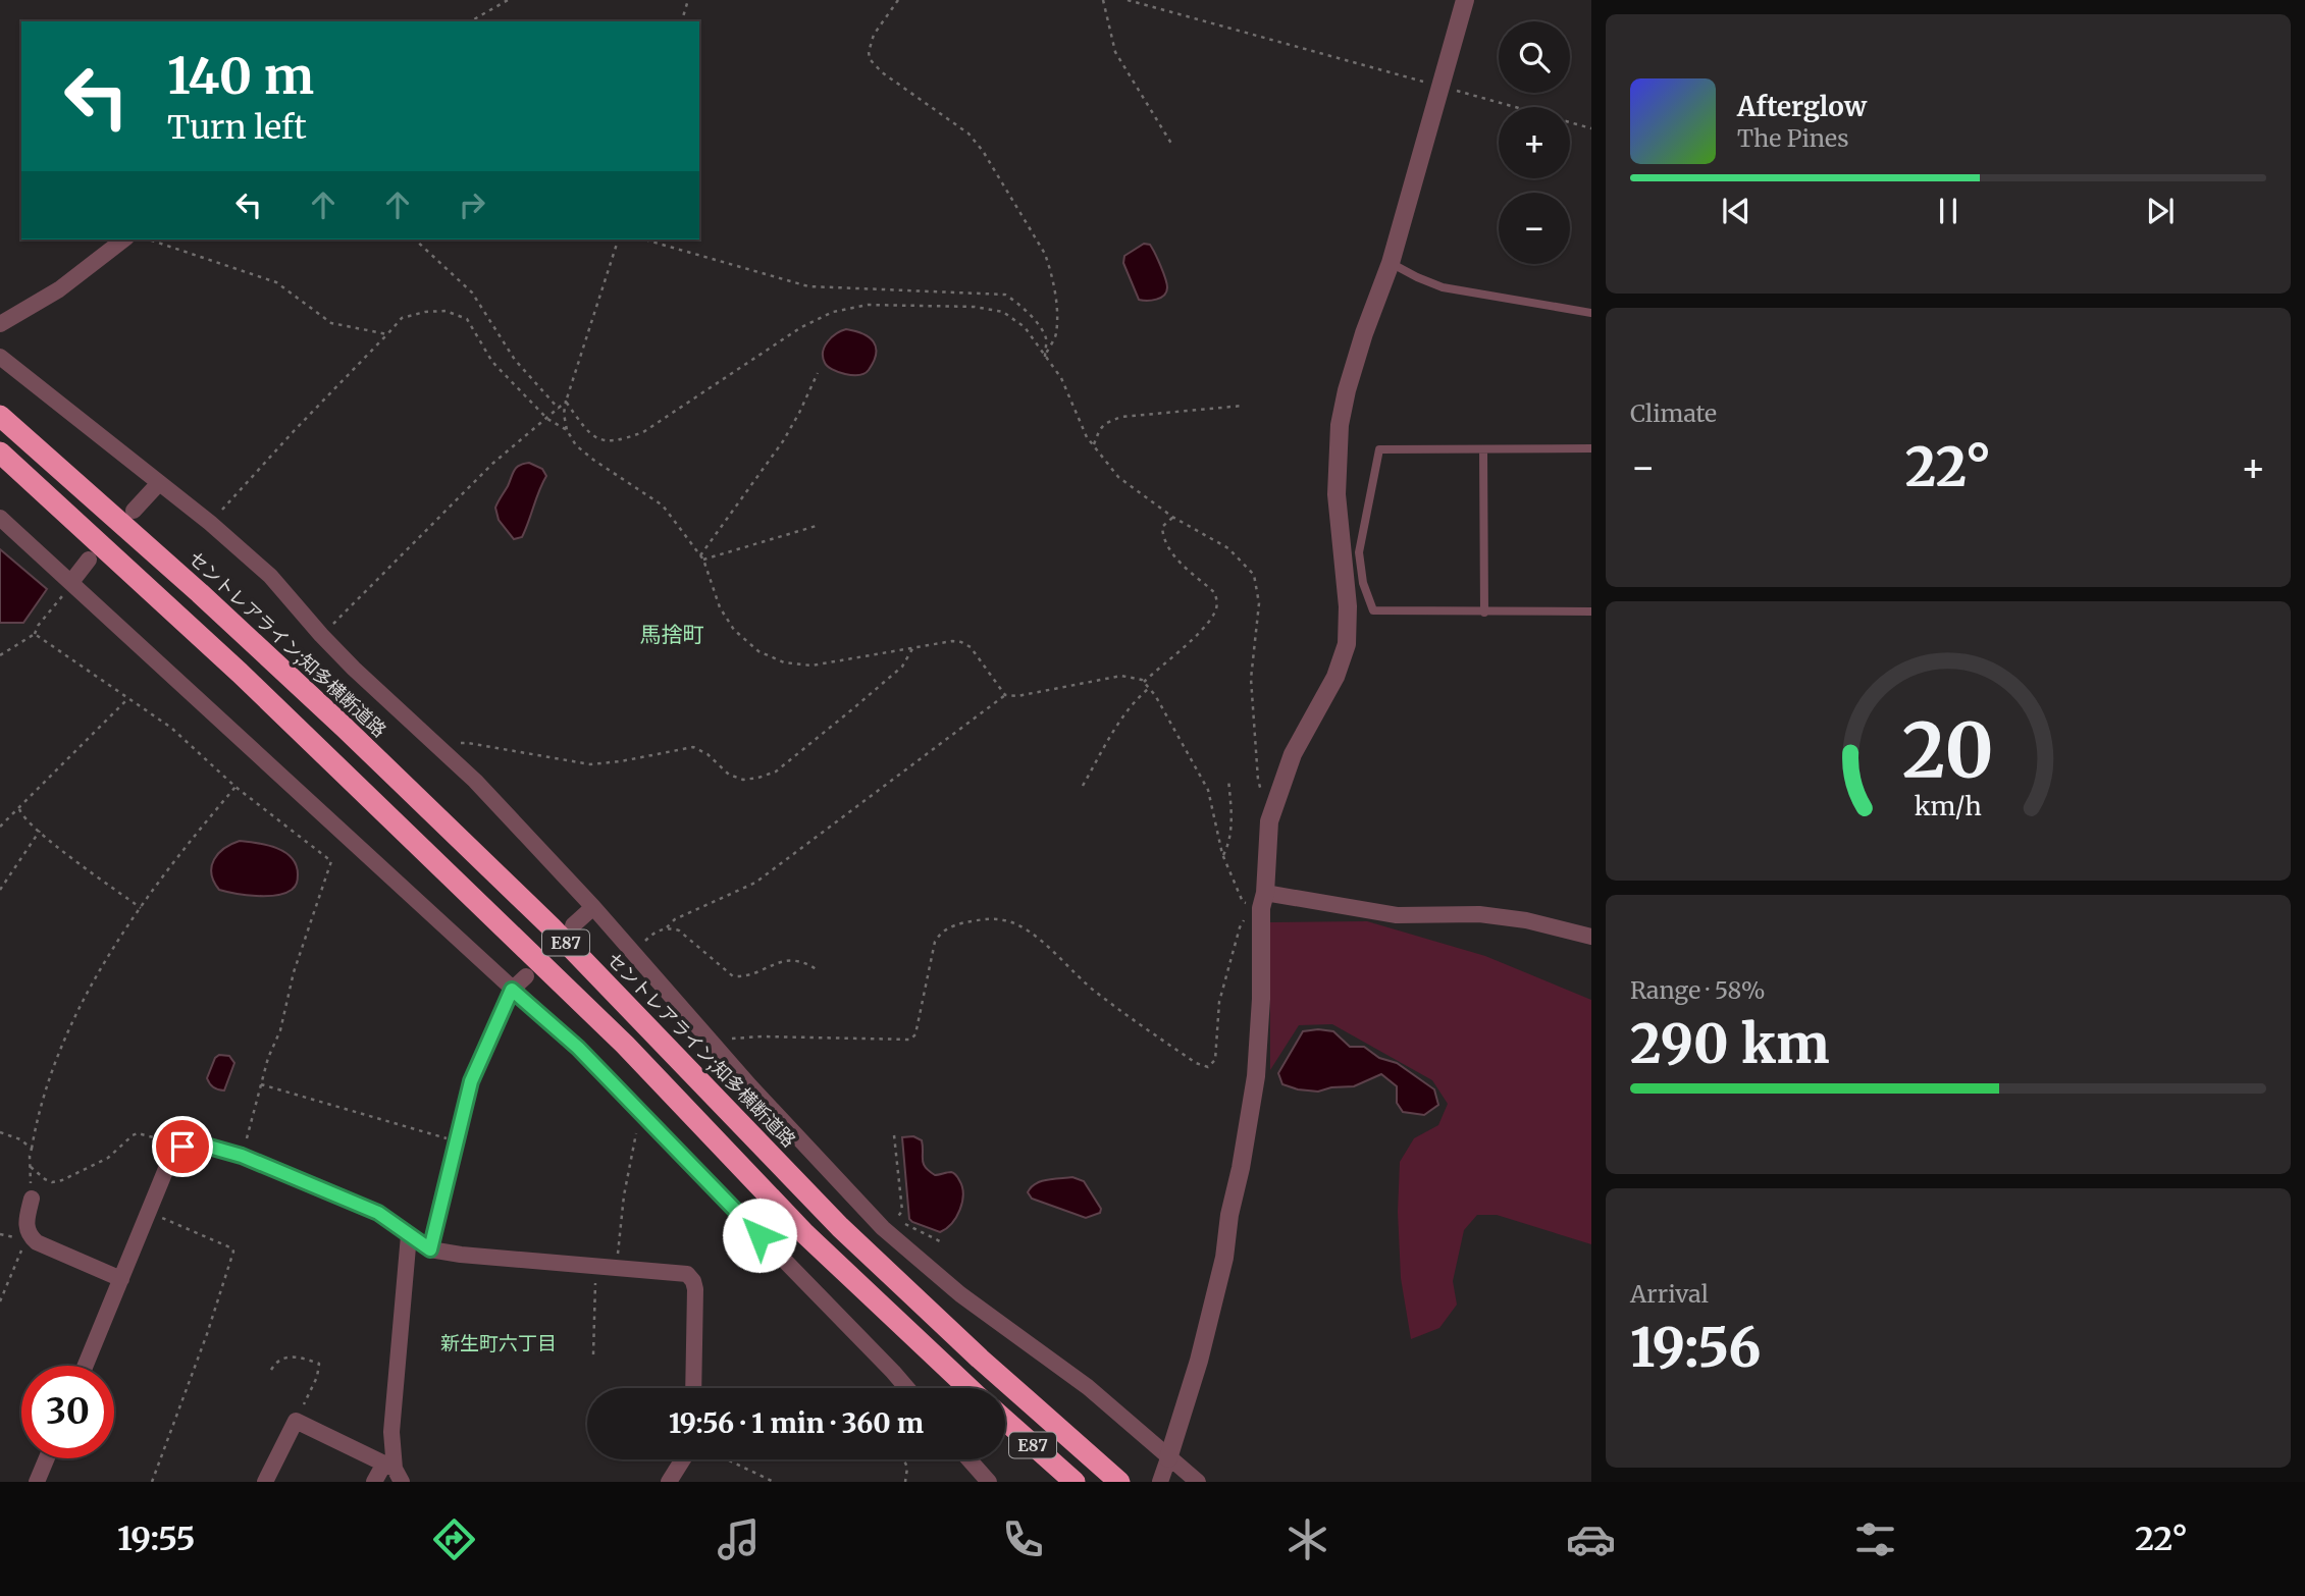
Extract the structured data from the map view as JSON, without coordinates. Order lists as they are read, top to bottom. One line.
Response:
{"streets":{"highway":["セントレアライン;知多横断道路","E87"]},"districts":["馬捨町","新生町六丁目"],"page":{"map_buttons":["+","−"],"turn":["140 m","Turn left"],"song":["Afterglow","The Pines"],"tile":["Climate",["Range · 58%","290 km"],["Arrival","19:56"]],"heat":["−","22°","+"],"limit":"30","trip":"19:56 · 1 min · 360 m","tabs":["19:55","22°"],"gauge":["20","km/h"]}}
